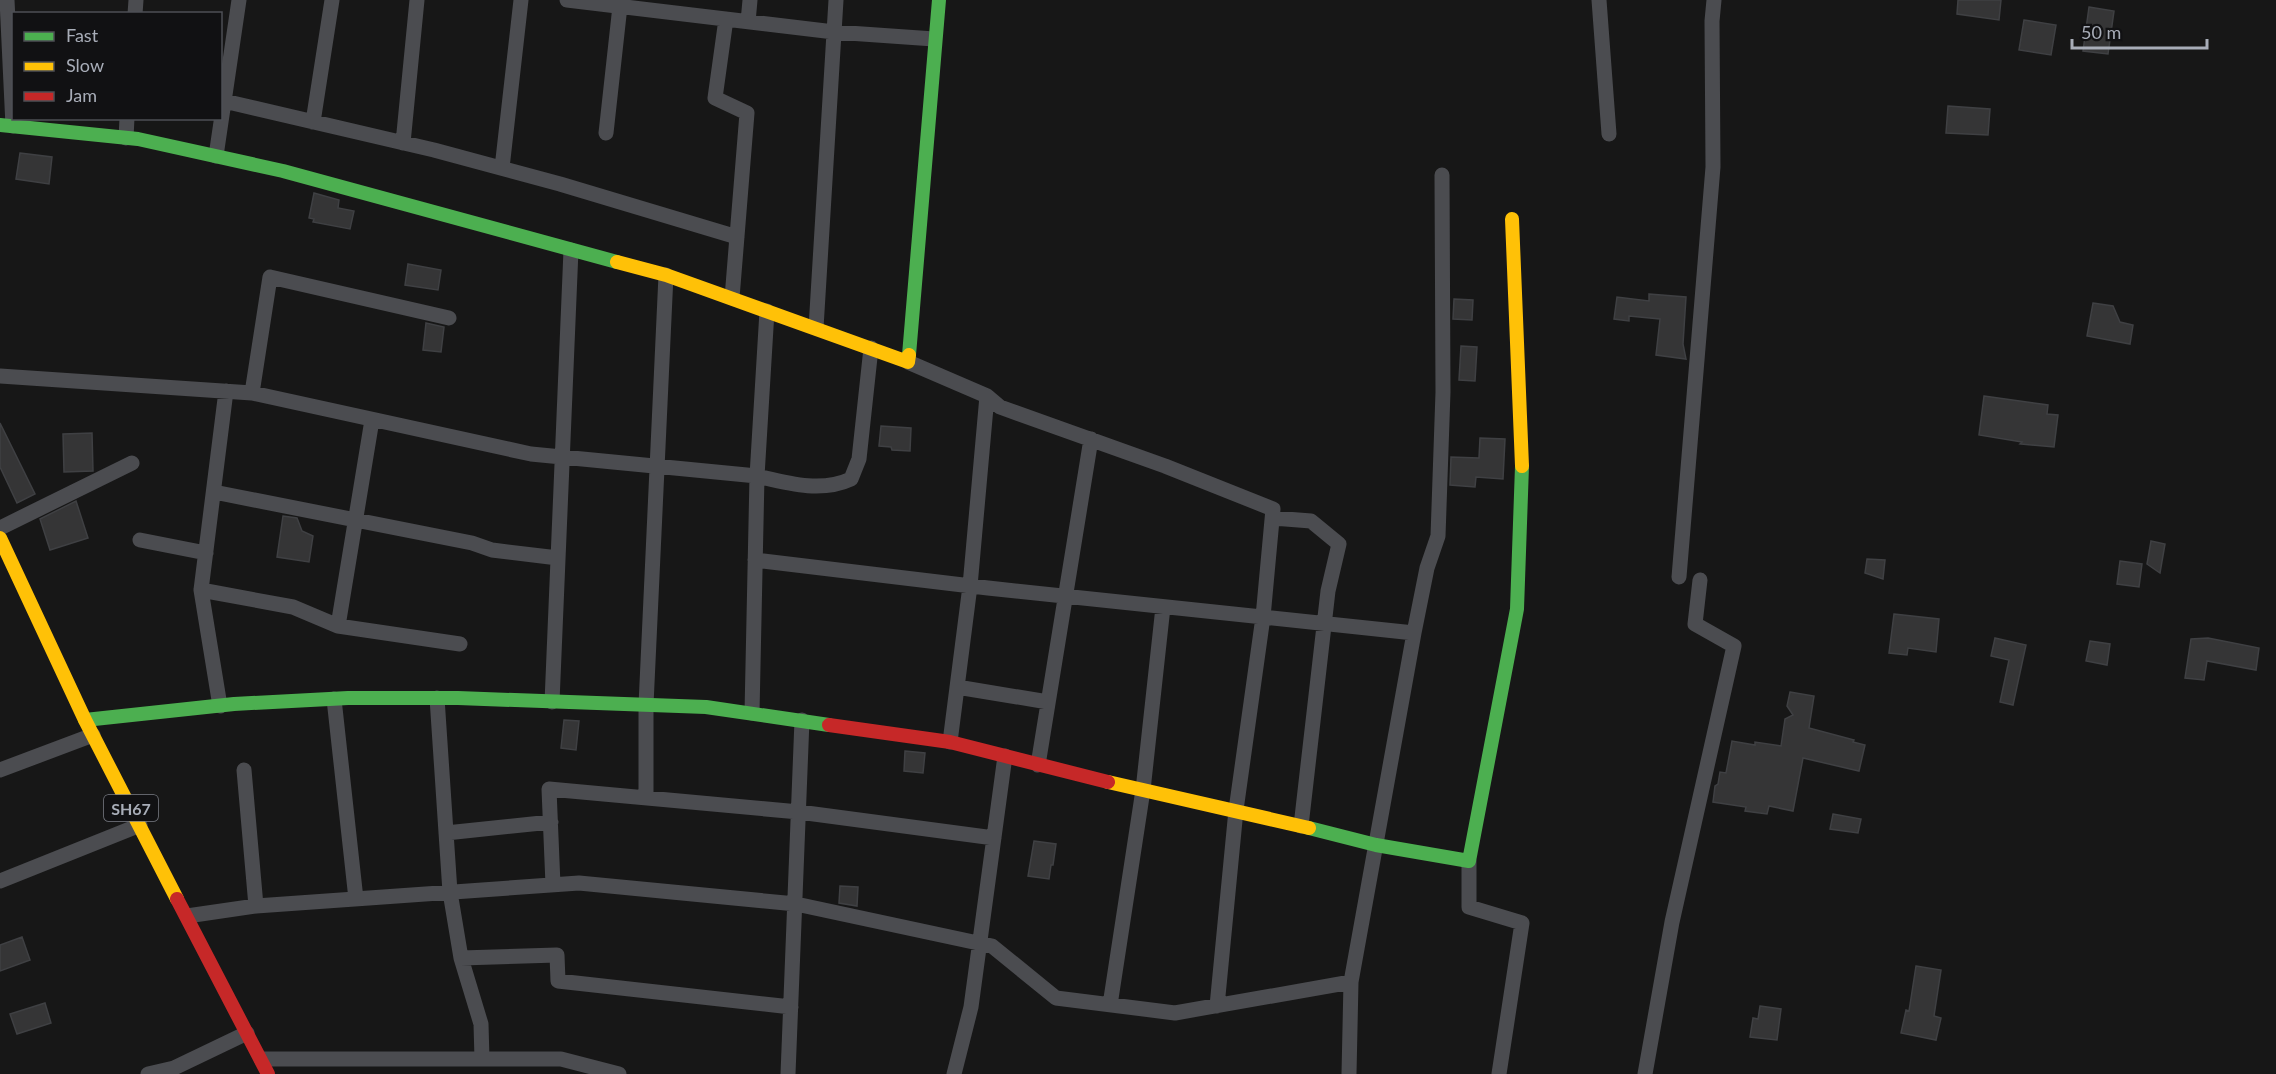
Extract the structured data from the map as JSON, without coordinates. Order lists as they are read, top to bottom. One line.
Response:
{"streets":{"street":["SH67"]},"legend":["Fast","Slow","Jam"],"scale_bar":"50 m"}
